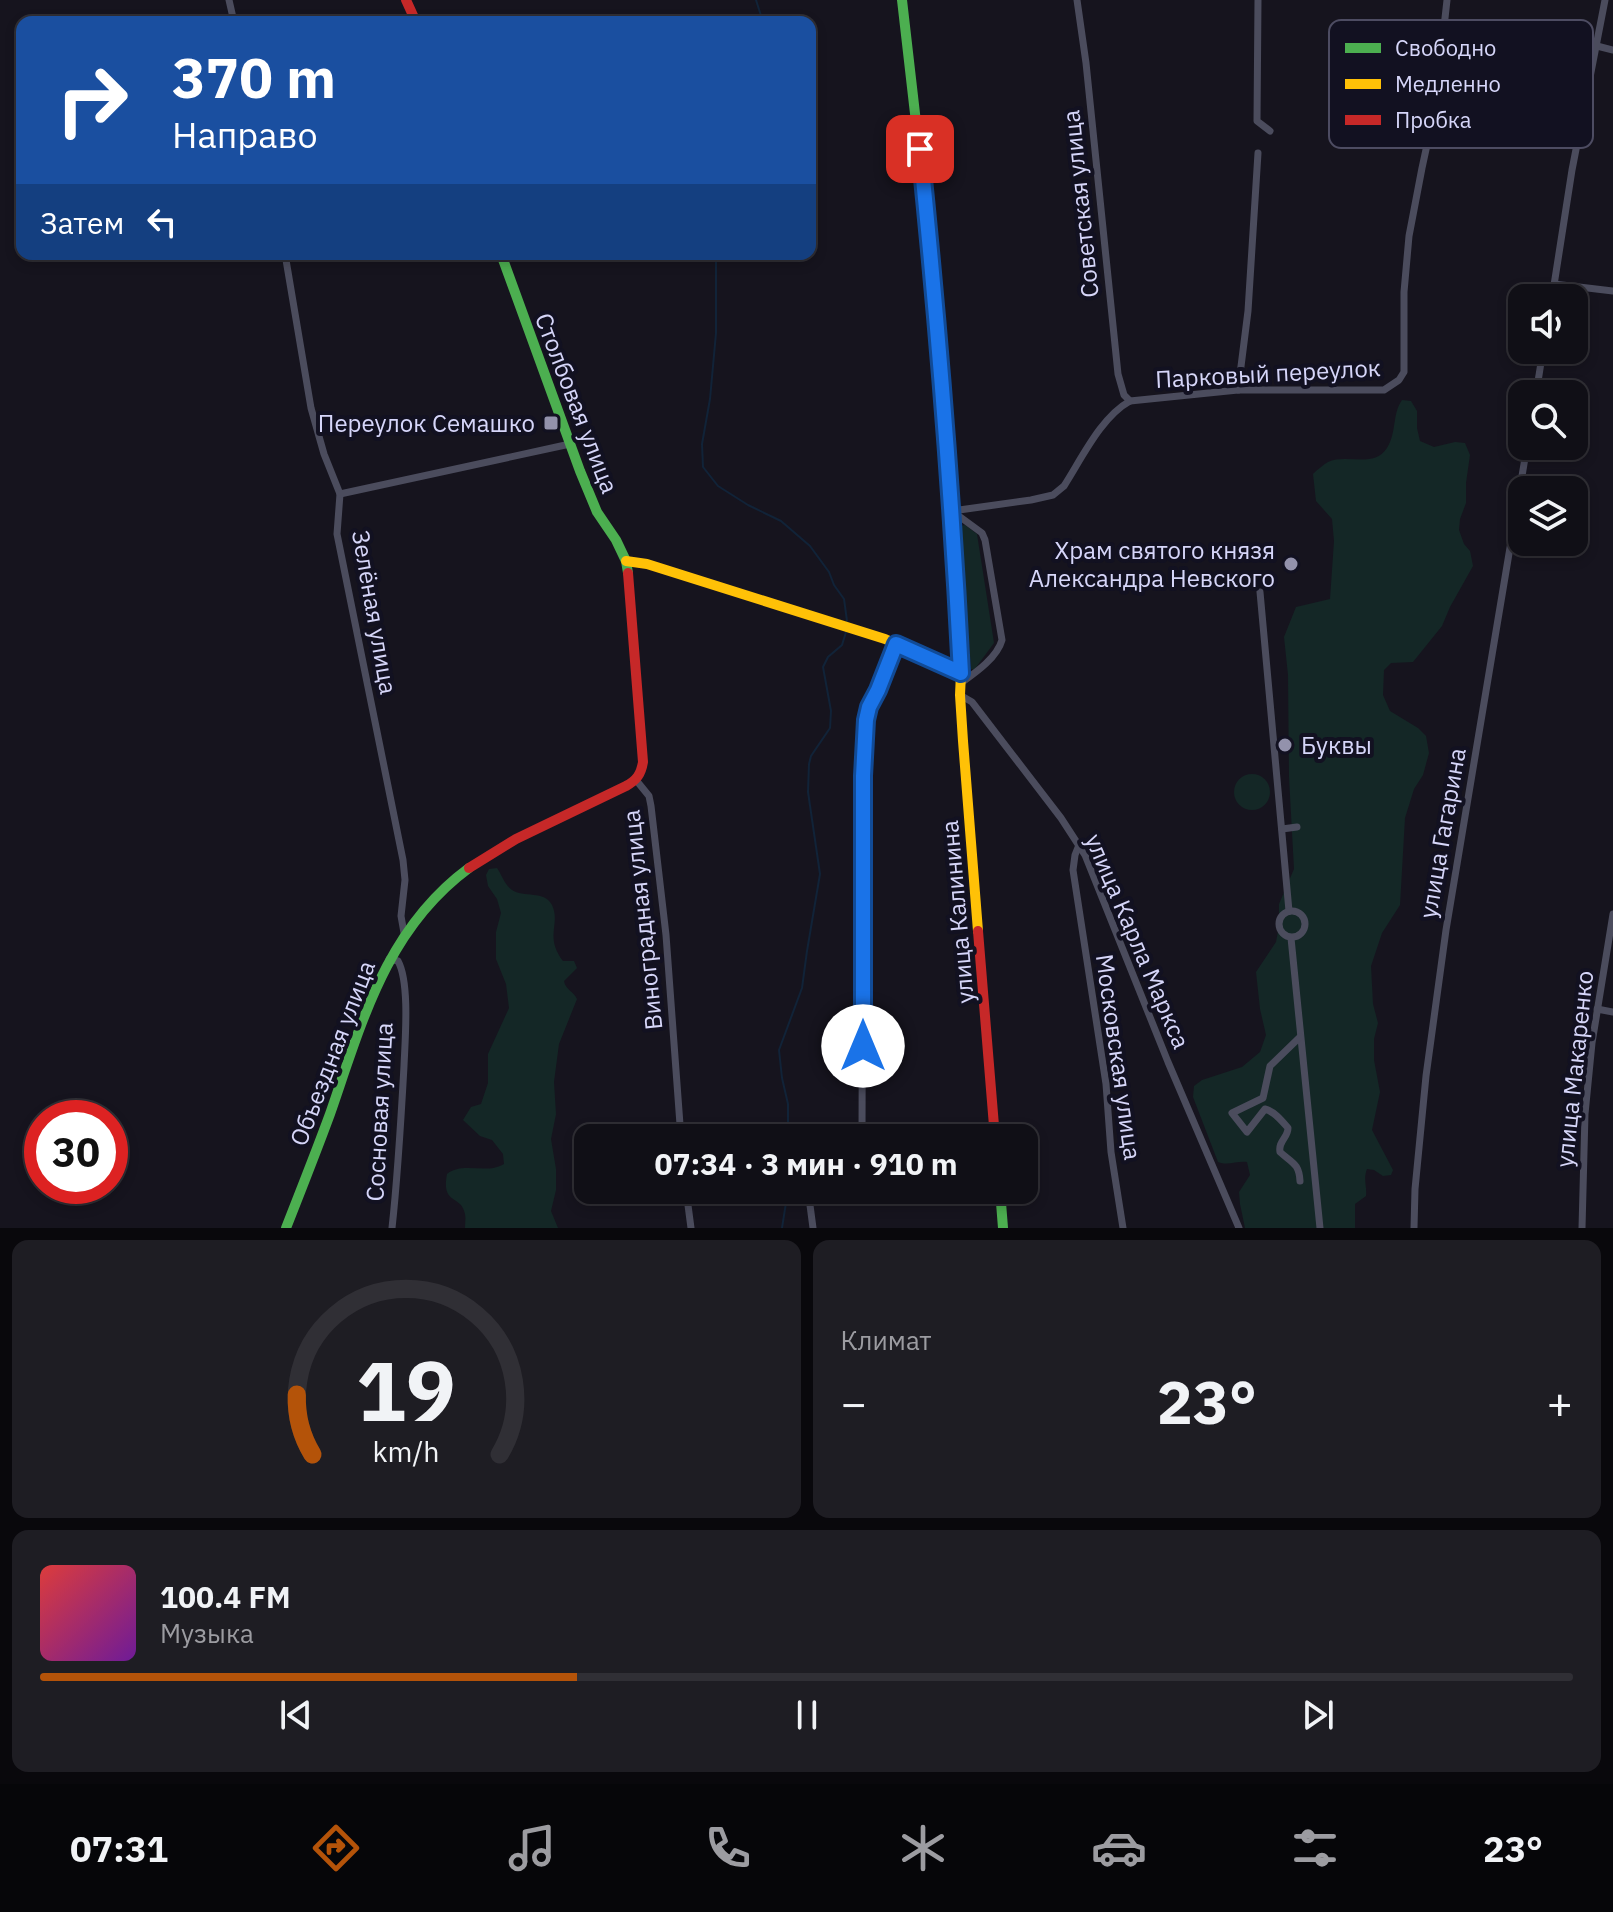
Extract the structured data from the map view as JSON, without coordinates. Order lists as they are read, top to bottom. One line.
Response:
{"streets":{"street":["Советская улица","Парковый переулок","Столбовая улица","Зелёная улица","улица Гагарина","улица Калинина","Виноградная улица","улица Карла Маркса","Объездная улица","Московская улица","улица Макаренко","Сосновая улица"]},"crossings":[["Советская улица","Парковый переулок"],["Парковый переулок","улица Калинина"],["Столбовая улица","Виноградная улица"],["Зелёная улица","Объездная улица"],["улица Калинина","улица Карла Маркса"],["Виноградная улица","Объездная улица"],["улица Карла Маркса","Московская улица"],["Объездная улица","Сосновая улица"]],"places":{"transit":["Переулок Семашко"],"other":["Храм святого князя Александра Невского","Буквы"]},"legend":["Свободно","Медленно","Пробка"],"page":{"turn":["370 m","Направо"],"then":"Затем","limit":"30","trip":"07:34 · 3 мин · 910 m","tile":"Климат","heat":["−","23°","+"],"song":["100.4 FM","Музыка"],"tabs":["07:31","23°"],"gauge":["19","km/h"]}}
